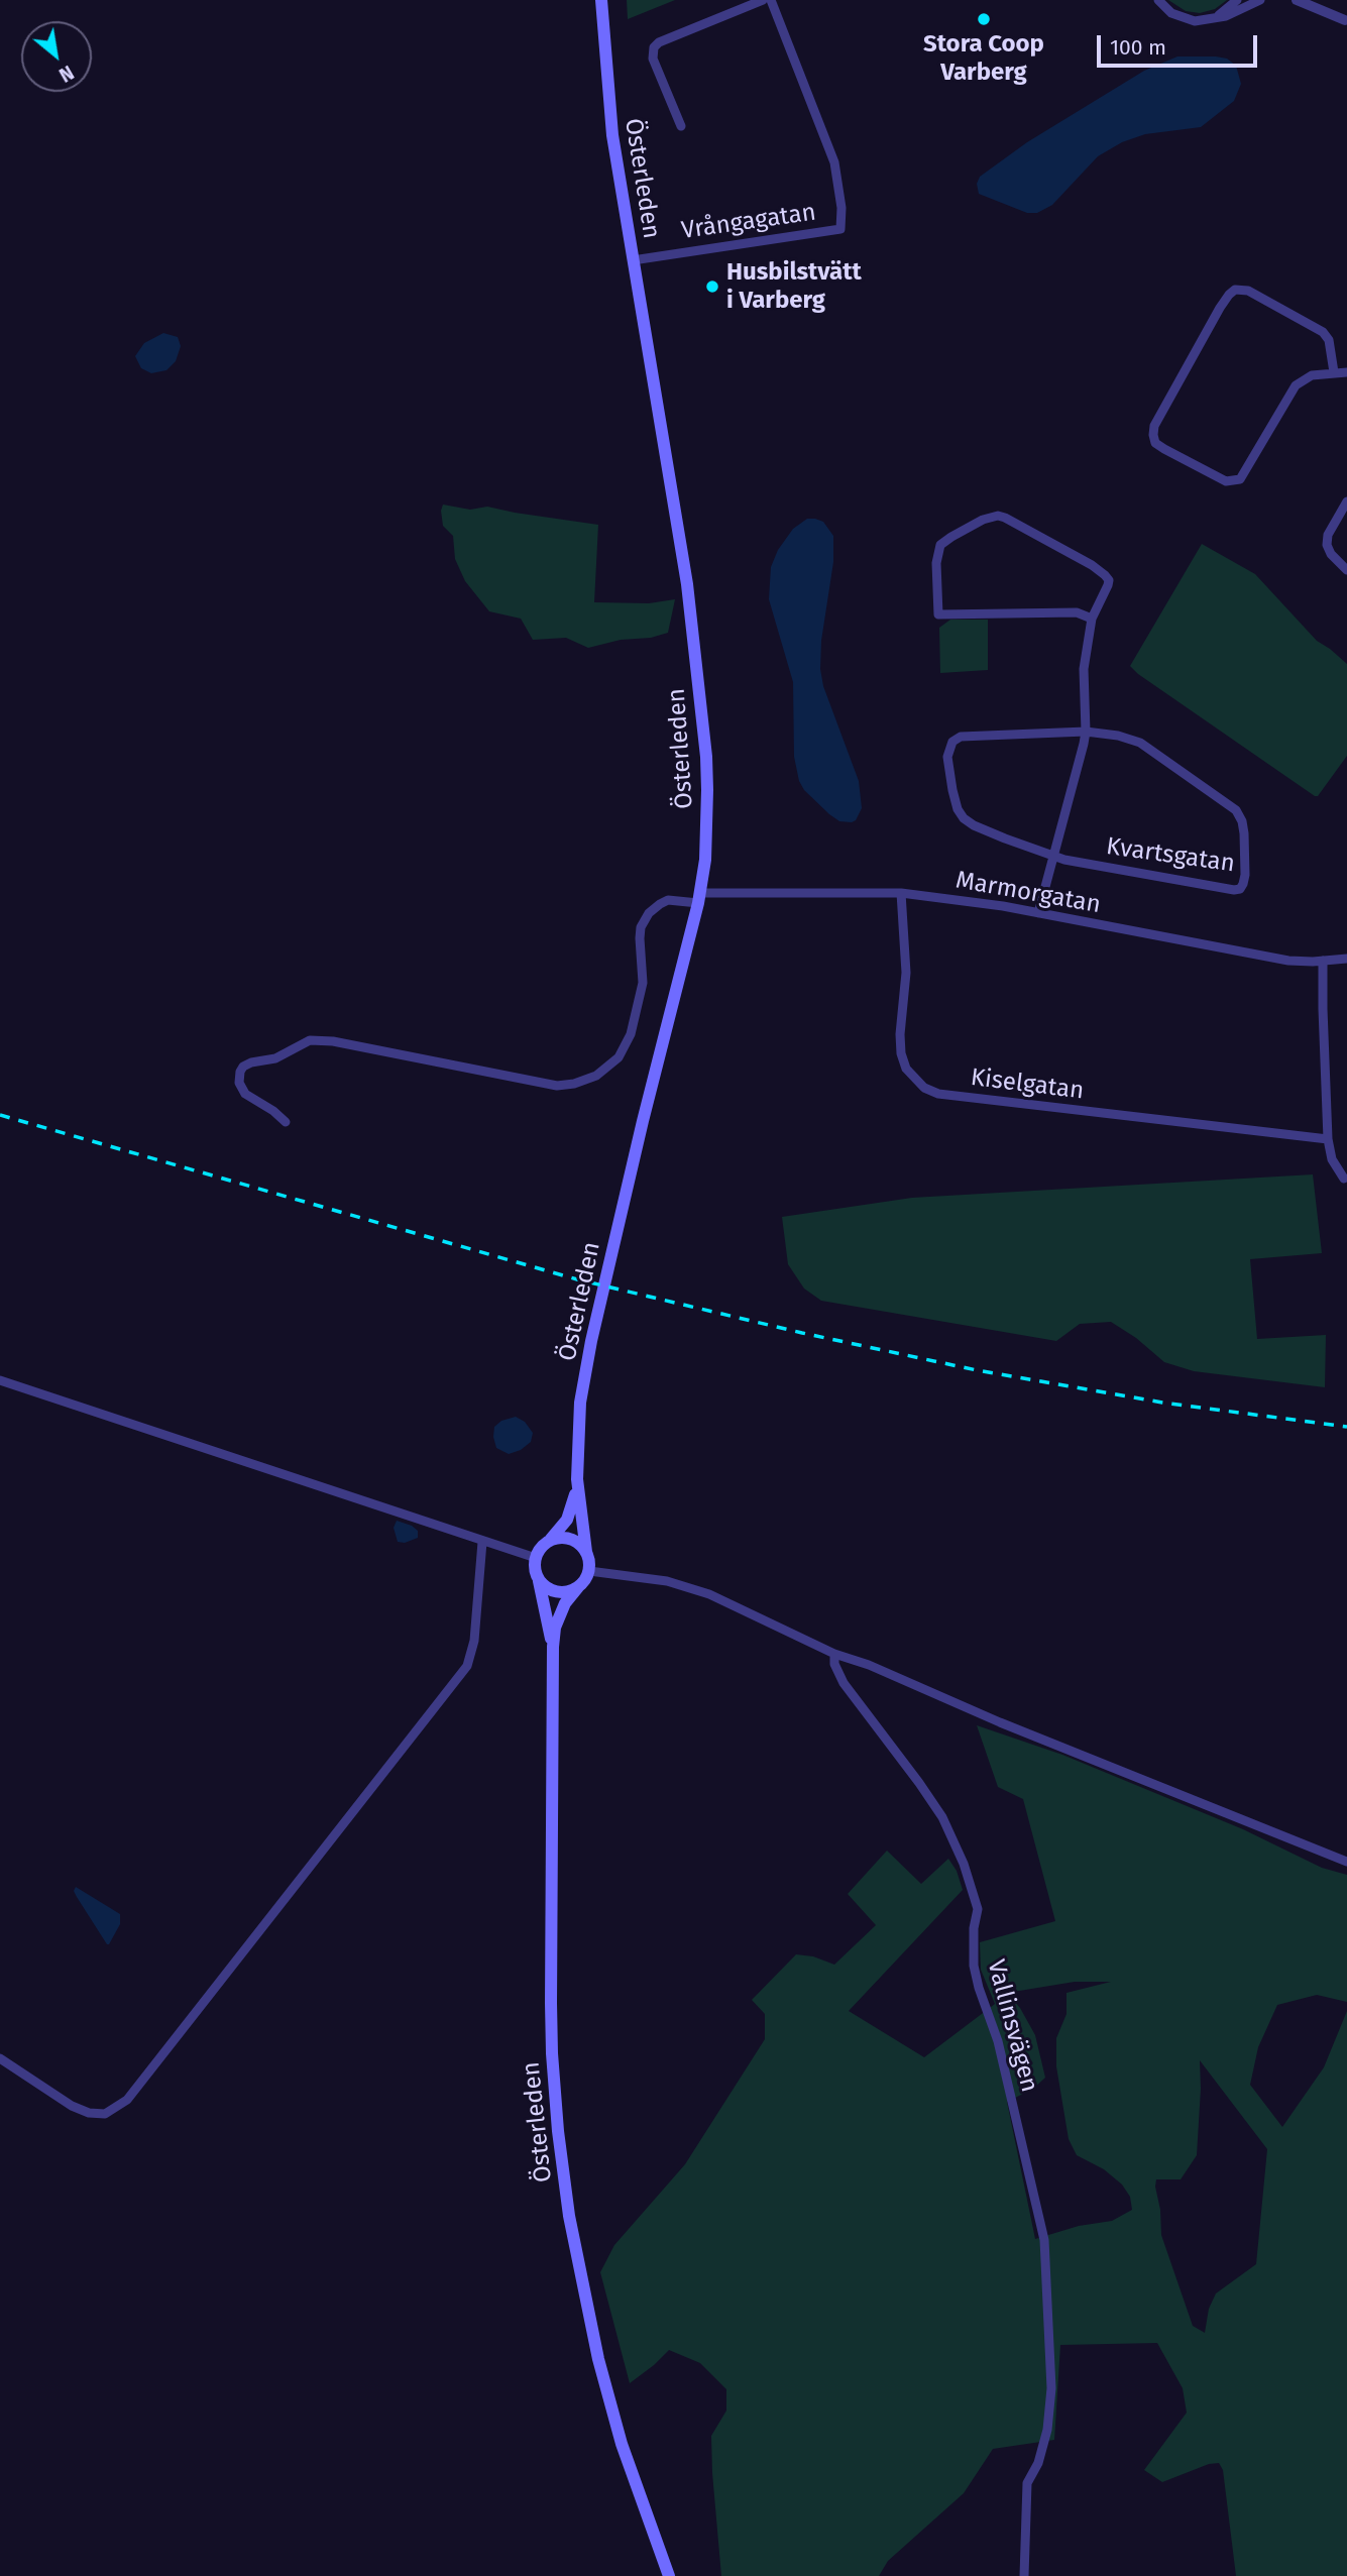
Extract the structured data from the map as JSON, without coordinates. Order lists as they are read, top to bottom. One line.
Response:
{"streets":{"main road":["Österleden"],"street":["Vrångagatan","Kvartsgatan","Marmorgatan","Kiselgatan","Vallinsvägen"]},"crossings":[["Österleden","Vrångagatan"],["Österleden","Marmorgatan"],["Marmorgatan","Kiselgatan"]],"places":["Stora Coop Varberg","Husbilstvätt i Varberg"],"scale_bar":"100 m","north":"bottom right"}
